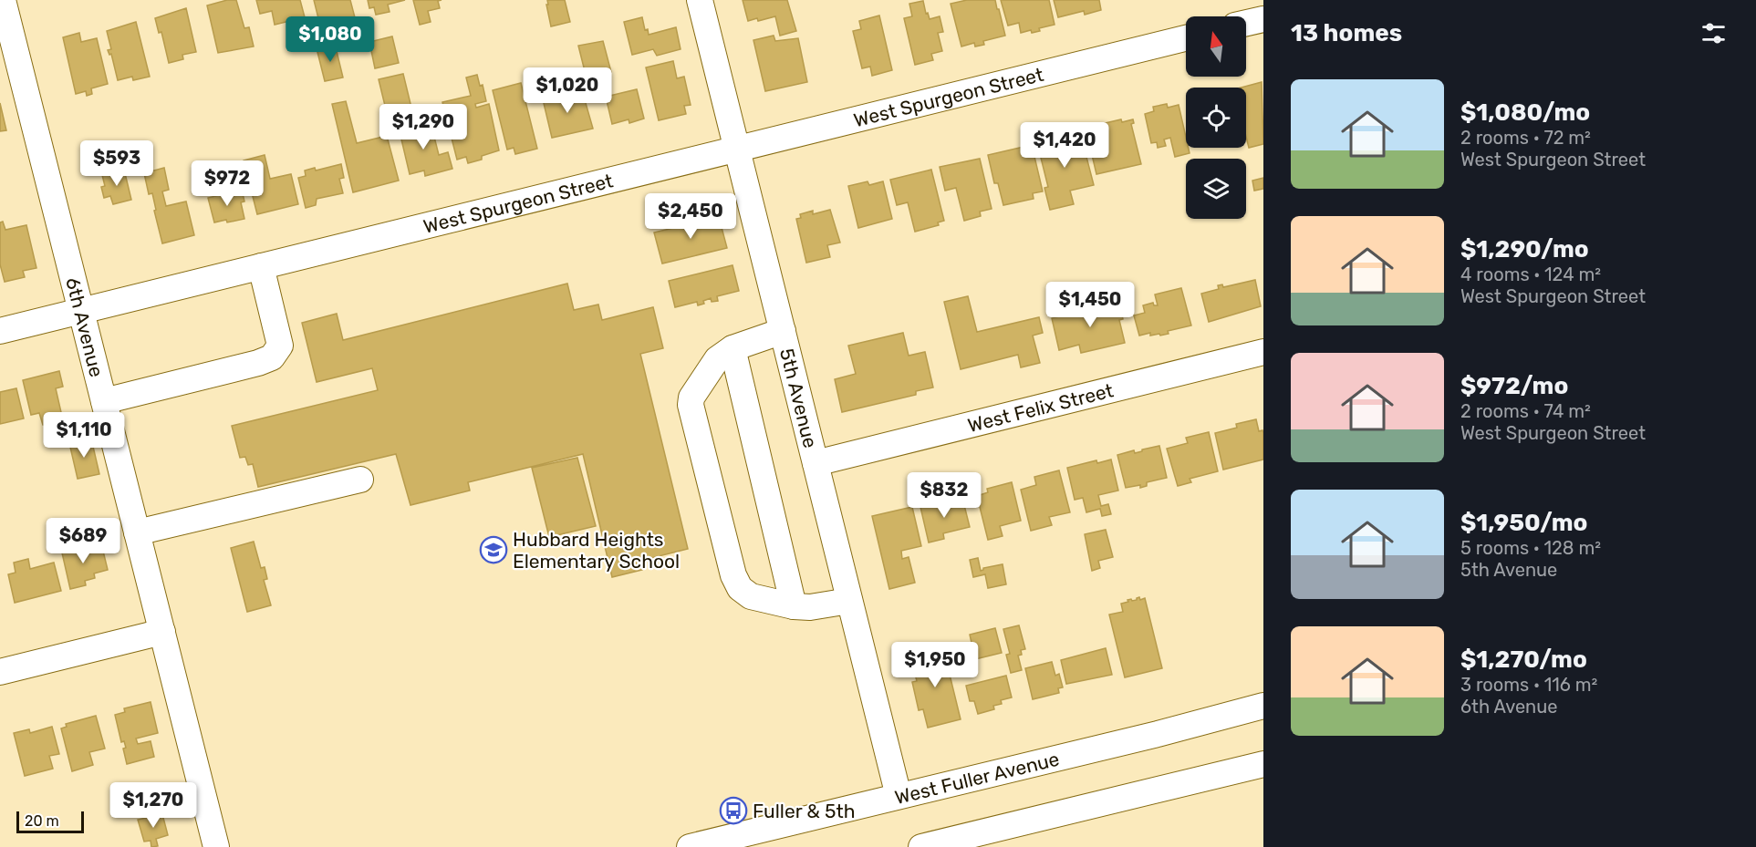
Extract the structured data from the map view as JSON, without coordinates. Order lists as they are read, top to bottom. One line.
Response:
{"streets":{"street":["West Spurgeon Street","6th Avenue","5th Avenue","West Felix Street","West Fuller Avenue"]},"crossings":[["West Spurgeon Street","6th Avenue"],["West Spurgeon Street","5th Avenue"],["5th Avenue","West Felix Street"],["5th Avenue","West Fuller Avenue"]],"places":{"school or university":["Hubbard Heights Elementary School"],"bus stop":["Fuller & 5th"]},"scale_bar":"20 m","north":"top","page":{"heading":"13 homes","price":["$1,080","$1,020","$1,290","$1,420","$593","$972","$2,450","$1,450","$1,110","$832","$689","$1,950","$1,270"],"list":[{"name":"$1,080/mo","note":"2 rooms · 72 m² · West Spurgeon Street"},{"name":"$1,290/mo","note":"4 rooms · 124 m² · West Spurgeon Street"},{"name":"$972/mo","note":"2 rooms · 74 m² · West Spurgeon Street"},{"name":"$1,950/mo","note":"5 rooms · 128 m² · 5th Avenue"},{"name":"$1,270/mo","note":"3 rooms · 116 m² · 6th Avenue"}],"scale":"20 m"}}
